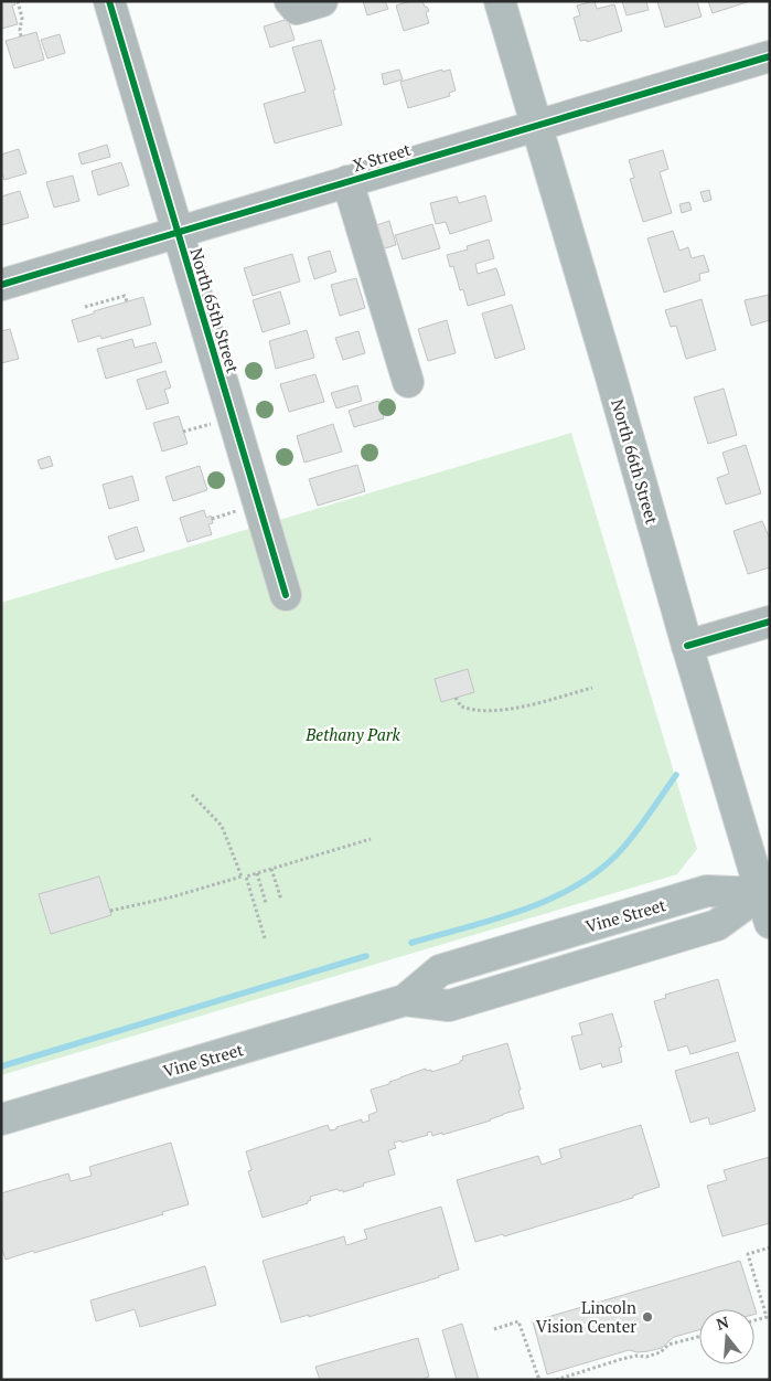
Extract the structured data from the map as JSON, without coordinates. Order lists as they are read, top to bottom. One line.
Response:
{"streets":{"main road":["North 66th Street","Vine Street"],"street":["X Street","North 65th Street"]},"crossings":[["X Street","North 65th Street"],["X Street","North 66th Street"],["North 66th Street","Vine Street"]],"parks":["Bethany Park"],"places":["Lincoln Vision Center"],"north":"top"}
